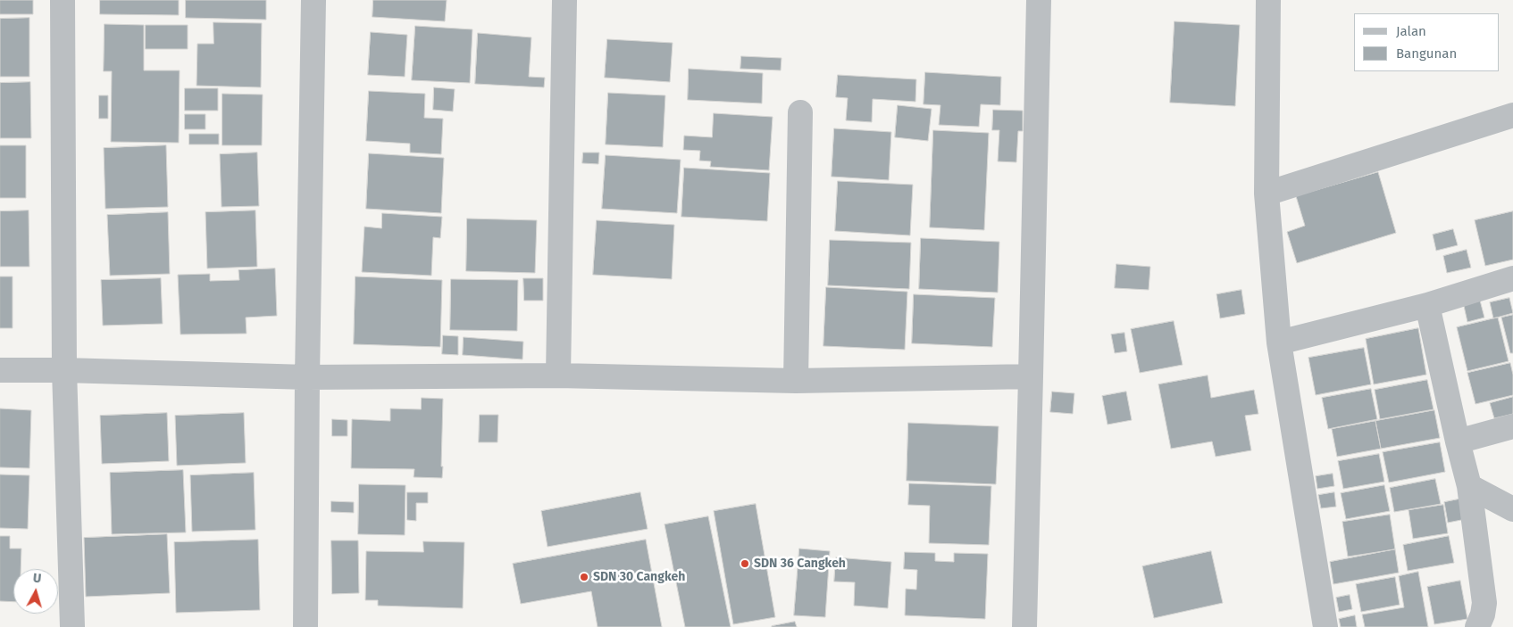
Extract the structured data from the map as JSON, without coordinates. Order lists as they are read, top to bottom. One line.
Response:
{"places":["SDN 36 Cangkeh","SDN 30 Cangkeh"],"legend":["Jalan","Bangunan"],"north":"top"}
